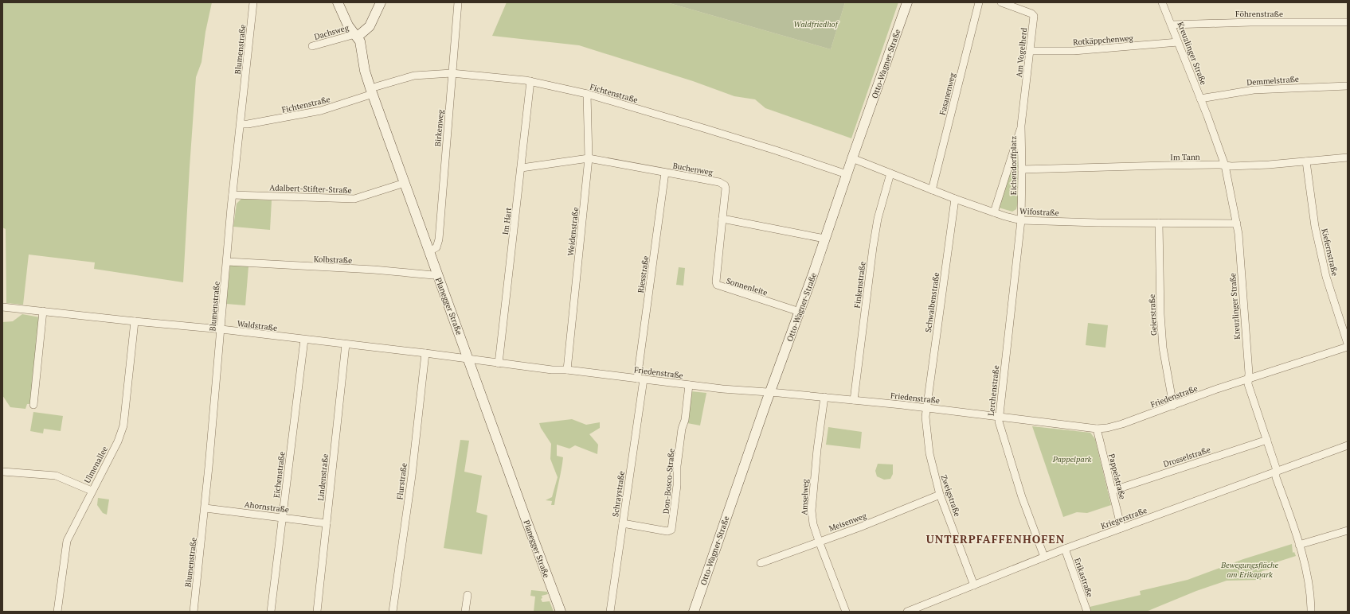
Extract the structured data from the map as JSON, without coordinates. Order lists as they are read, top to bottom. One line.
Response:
{"streets":{"street":["Föhrenstraße","Dachsweg","Rotkäppchenweg","Blumenstraße","Am Vogelherd","Kreuzlinger Straße","Otto-Wagner-Straße","Demmelstraße","Fichtenstraße","Fasanenweg","Birkenweg","Im Tann","Eichendorffplatz","Buchenweg","Adalbert-Stifter-Straße","Wifostraße","Im Hart","Weidenstraße","Kiefernstraße","Kolbstraße","Riesstraße","Finkenstraße","Sonnenleite","Schwalbenstraße","Planegger Straße","Geierstraße","Waldstraße","Friedenstraße","Lerchenstraße","Drosselstraße","Ulmenallee","Eichenstraße","Pappelstraße","Lindenstraße","Flurstraße","Don-Bosco-Straße","Schraystraße","Zweigstraße","Amselweg","Ahornstraße","Kriegerstraße","Meisenweg","Erikastraße"]},"crossings":[["Föhrenstraße","Kreuzlinger Straße"],["Dachsweg","Planegger Straße"],["Rotkäppchenweg","Am Vogelherd"],["Rotkäppchenweg","Kreuzlinger Straße"],["Blumenstraße","Fichtenstraße"],["Blumenstraße","Adalbert-Stifter-Straße"],["Blumenstraße","Kolbstraße"],["Blumenstraße","Waldstraße"],["Blumenstraße","Ahornstraße"],["Am Vogelherd","Eichendorffplatz"],["Kreuzlinger Straße","Demmelstraße"],["Kreuzlinger Straße","Im Tann"],["Kreuzlinger Straße","Wifostraße"],["Kreuzlinger Straße","Friedenstraße"],["Kreuzlinger Straße","Drosselstraße"],["Kreuzlinger Straße","Kriegerstraße"],["Otto-Wagner-Straße","Fichtenstraße"],["Otto-Wagner-Straße","Wifostraße"],["Otto-Wagner-Straße","Sonnenleite"],["Otto-Wagner-Straße","Friedenstraße"],["Fichtenstraße","Birkenweg"],["Fichtenstraße","Im Hart"],["Fichtenstraße","Weidenstraße"],["Fichtenstraße","Planegger Straße"],["Fasanenweg","Wifostraße"],["Birkenweg","Planegger Straße"],["Im Tann","Eichendorffplatz"],["Im Tann","Kiefernstraße"],["Eichendorffplatz","Wifostraße"],["Eichendorffplatz","Lerchenstraße"],["Buchenweg","Im Hart"],["Buchenweg","Weidenstraße"],["Buchenweg","Riesstraße"],["Buchenweg","Sonnenleite"],["Adalbert-Stifter-Straße","Planegger Straße"],["Wifostraße","Finkenstraße"],["Wifostraße","Schwalbenstraße"],["Wifostraße","Geierstraße"],["Wifostraße","Lerchenstraße"],["Im Hart","Friedenstraße"],["Weidenstraße","Friedenstraße"],["Kolbstraße","Planegger Straße"],["Riesstraße","Friedenstraße"],["Riesstraße","Schraystraße"],["Finkenstraße","Friedenstraße"],["Schwalbenstraße","Friedenstraße"],["Schwalbenstraße","Zweigstraße"],["Planegger Straße","Waldstraße"],["Planegger Straße","Friedenstraße"],["Geierstraße","Friedenstraße"],["Waldstraße","Friedenstraße"],["Waldstraße","Ulmenallee"],["Waldstraße","Eichenstraße"],["Waldstraße","Lindenstraße"],["Waldstraße","Flurstraße"],["Friedenstraße","Lerchenstraße"],["Friedenstraße","Pappelstraße"],["Friedenstraße","Don-Bosco-Straße"],["Friedenstraße","Schraystraße"],["Friedenstraße","Zweigstraße"],["Friedenstraße","Amselweg"],["Lerchenstraße","Kriegerstraße"],["Drosselstraße","Pappelstraße"],["Eichenstraße","Ahornstraße"],["Pappelstraße","Kriegerstraße"],["Lindenstraße","Ahornstraße"],["Don-Bosco-Straße","Schraystraße"],["Zweigstraße","Kriegerstraße"],["Zweigstraße","Meisenweg"],["Amselweg","Meisenweg"],["Kriegerstraße","Erikastraße"]],"districts":["UNTERPFAFFENHOFEN"],"parks":["Waldfriedhof","Pappelpark","Bewegungsfläche am Erikapark"]}
